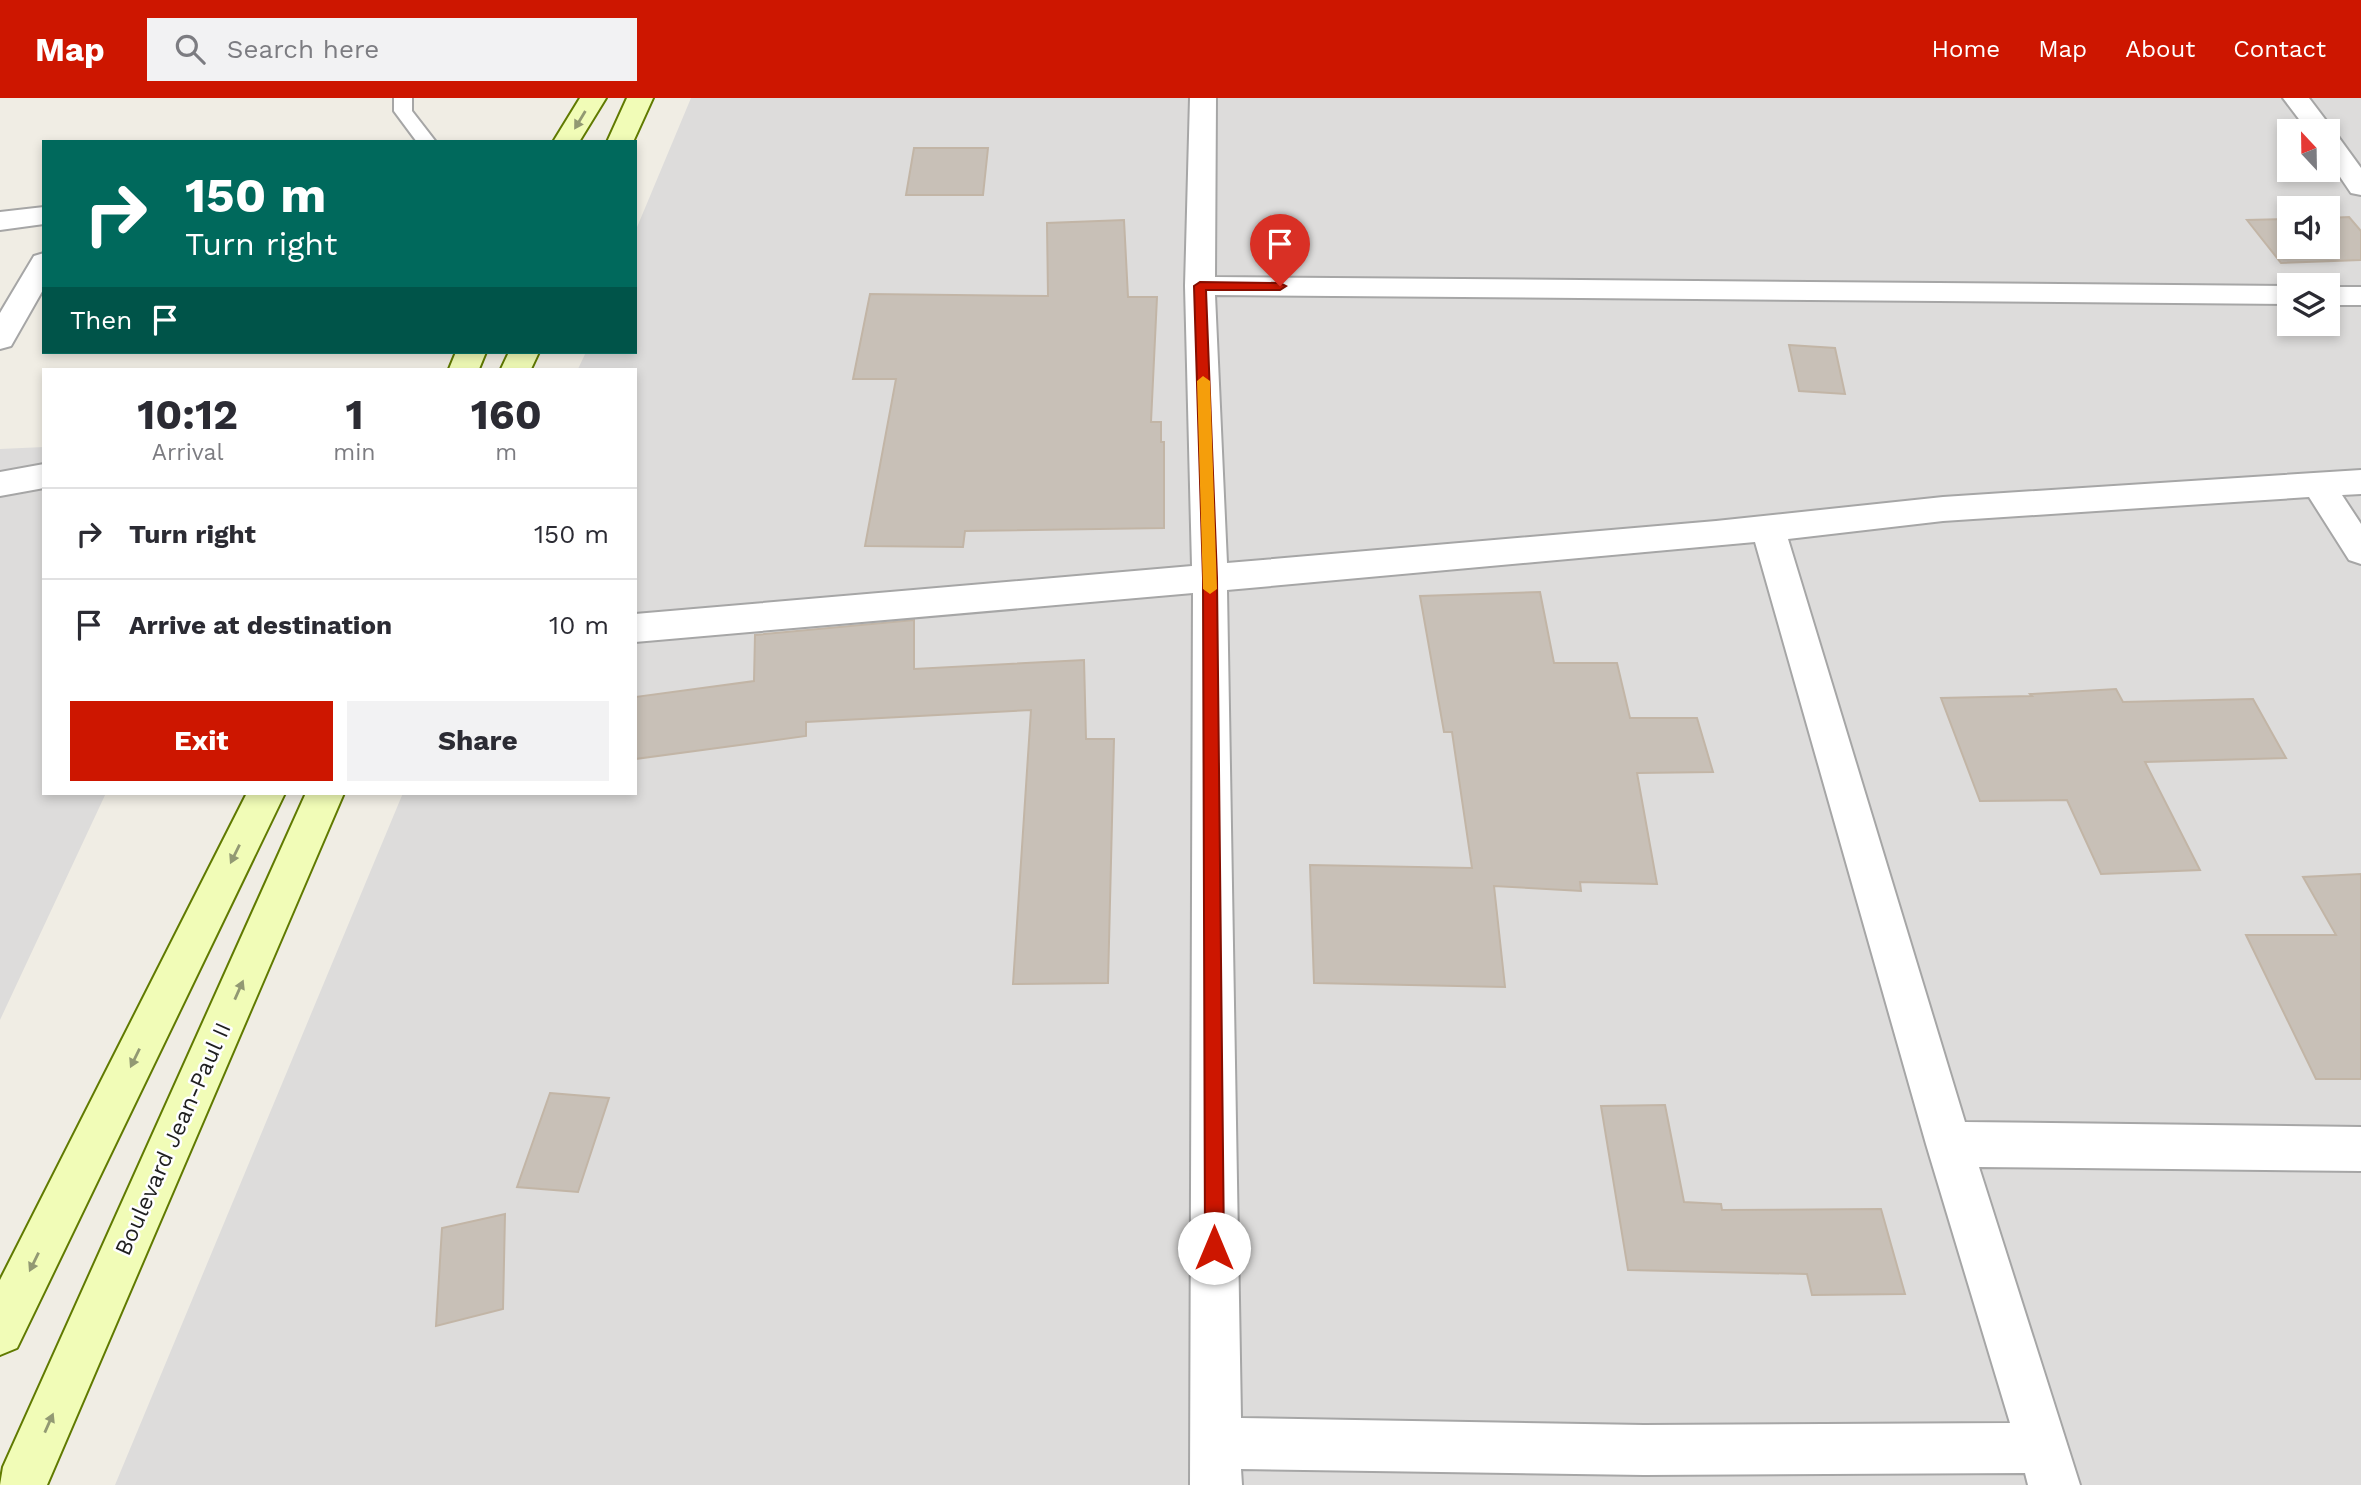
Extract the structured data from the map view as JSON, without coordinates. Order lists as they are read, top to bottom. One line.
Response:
{"streets":{"main road":["Boulevard Jean-Paul II"]},"north":"top","page":{"header":"Map","search":"Search here","nav":["Home","Map","About","Contact"],"turn":["150 m","Turn right"],"then":"Then","eta":["10:12","Arrival","1","min","160","m"],"list":[{"name":"Turn right","value":"150 m"},{"name":"Arrive at destination","value":"10 m"}],"buttons":["Exit","Share"]}}
